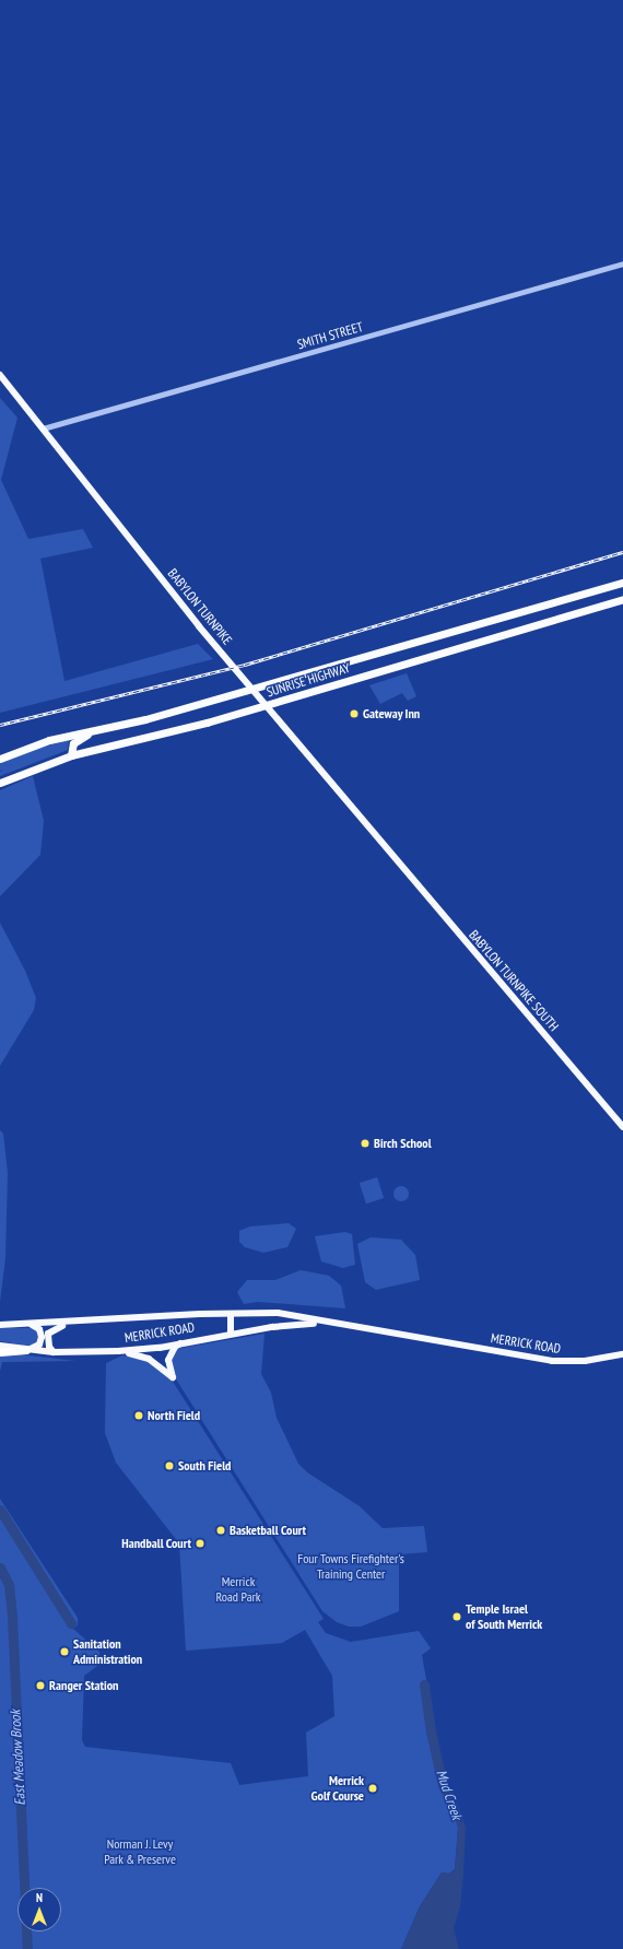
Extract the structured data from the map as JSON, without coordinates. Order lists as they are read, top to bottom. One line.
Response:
{"streets":{"highway":["SUNRISE HIGHWAY"],"main road":["BABYLON TURNPIKE","BABYLON TURNPIKE SOUTH","MERRICK ROAD"],"street":["SMITH STREET"]},"crossings":[["SMITH STREET","BABYLON TURNPIKE"],["BABYLON TURNPIKE","SUNRISE HIGHWAY"],["BABYLON TURNPIKE","BABYLON TURNPIKE SOUTH"]],"water":["East Meadow Brook","Mud Creek"],"parks":["Four Towns Firefighter's Training Center","Merrick Road Park","Norman J. Levy Park & Preserve"],"places":["Gateway Inn","Birch School","North Field","South Field","Basketball Court","Handball Court","Temple Israel of South Merrick","Sanitation Administration","Ranger Station","Merrick Golf Course"],"north":"top"}
